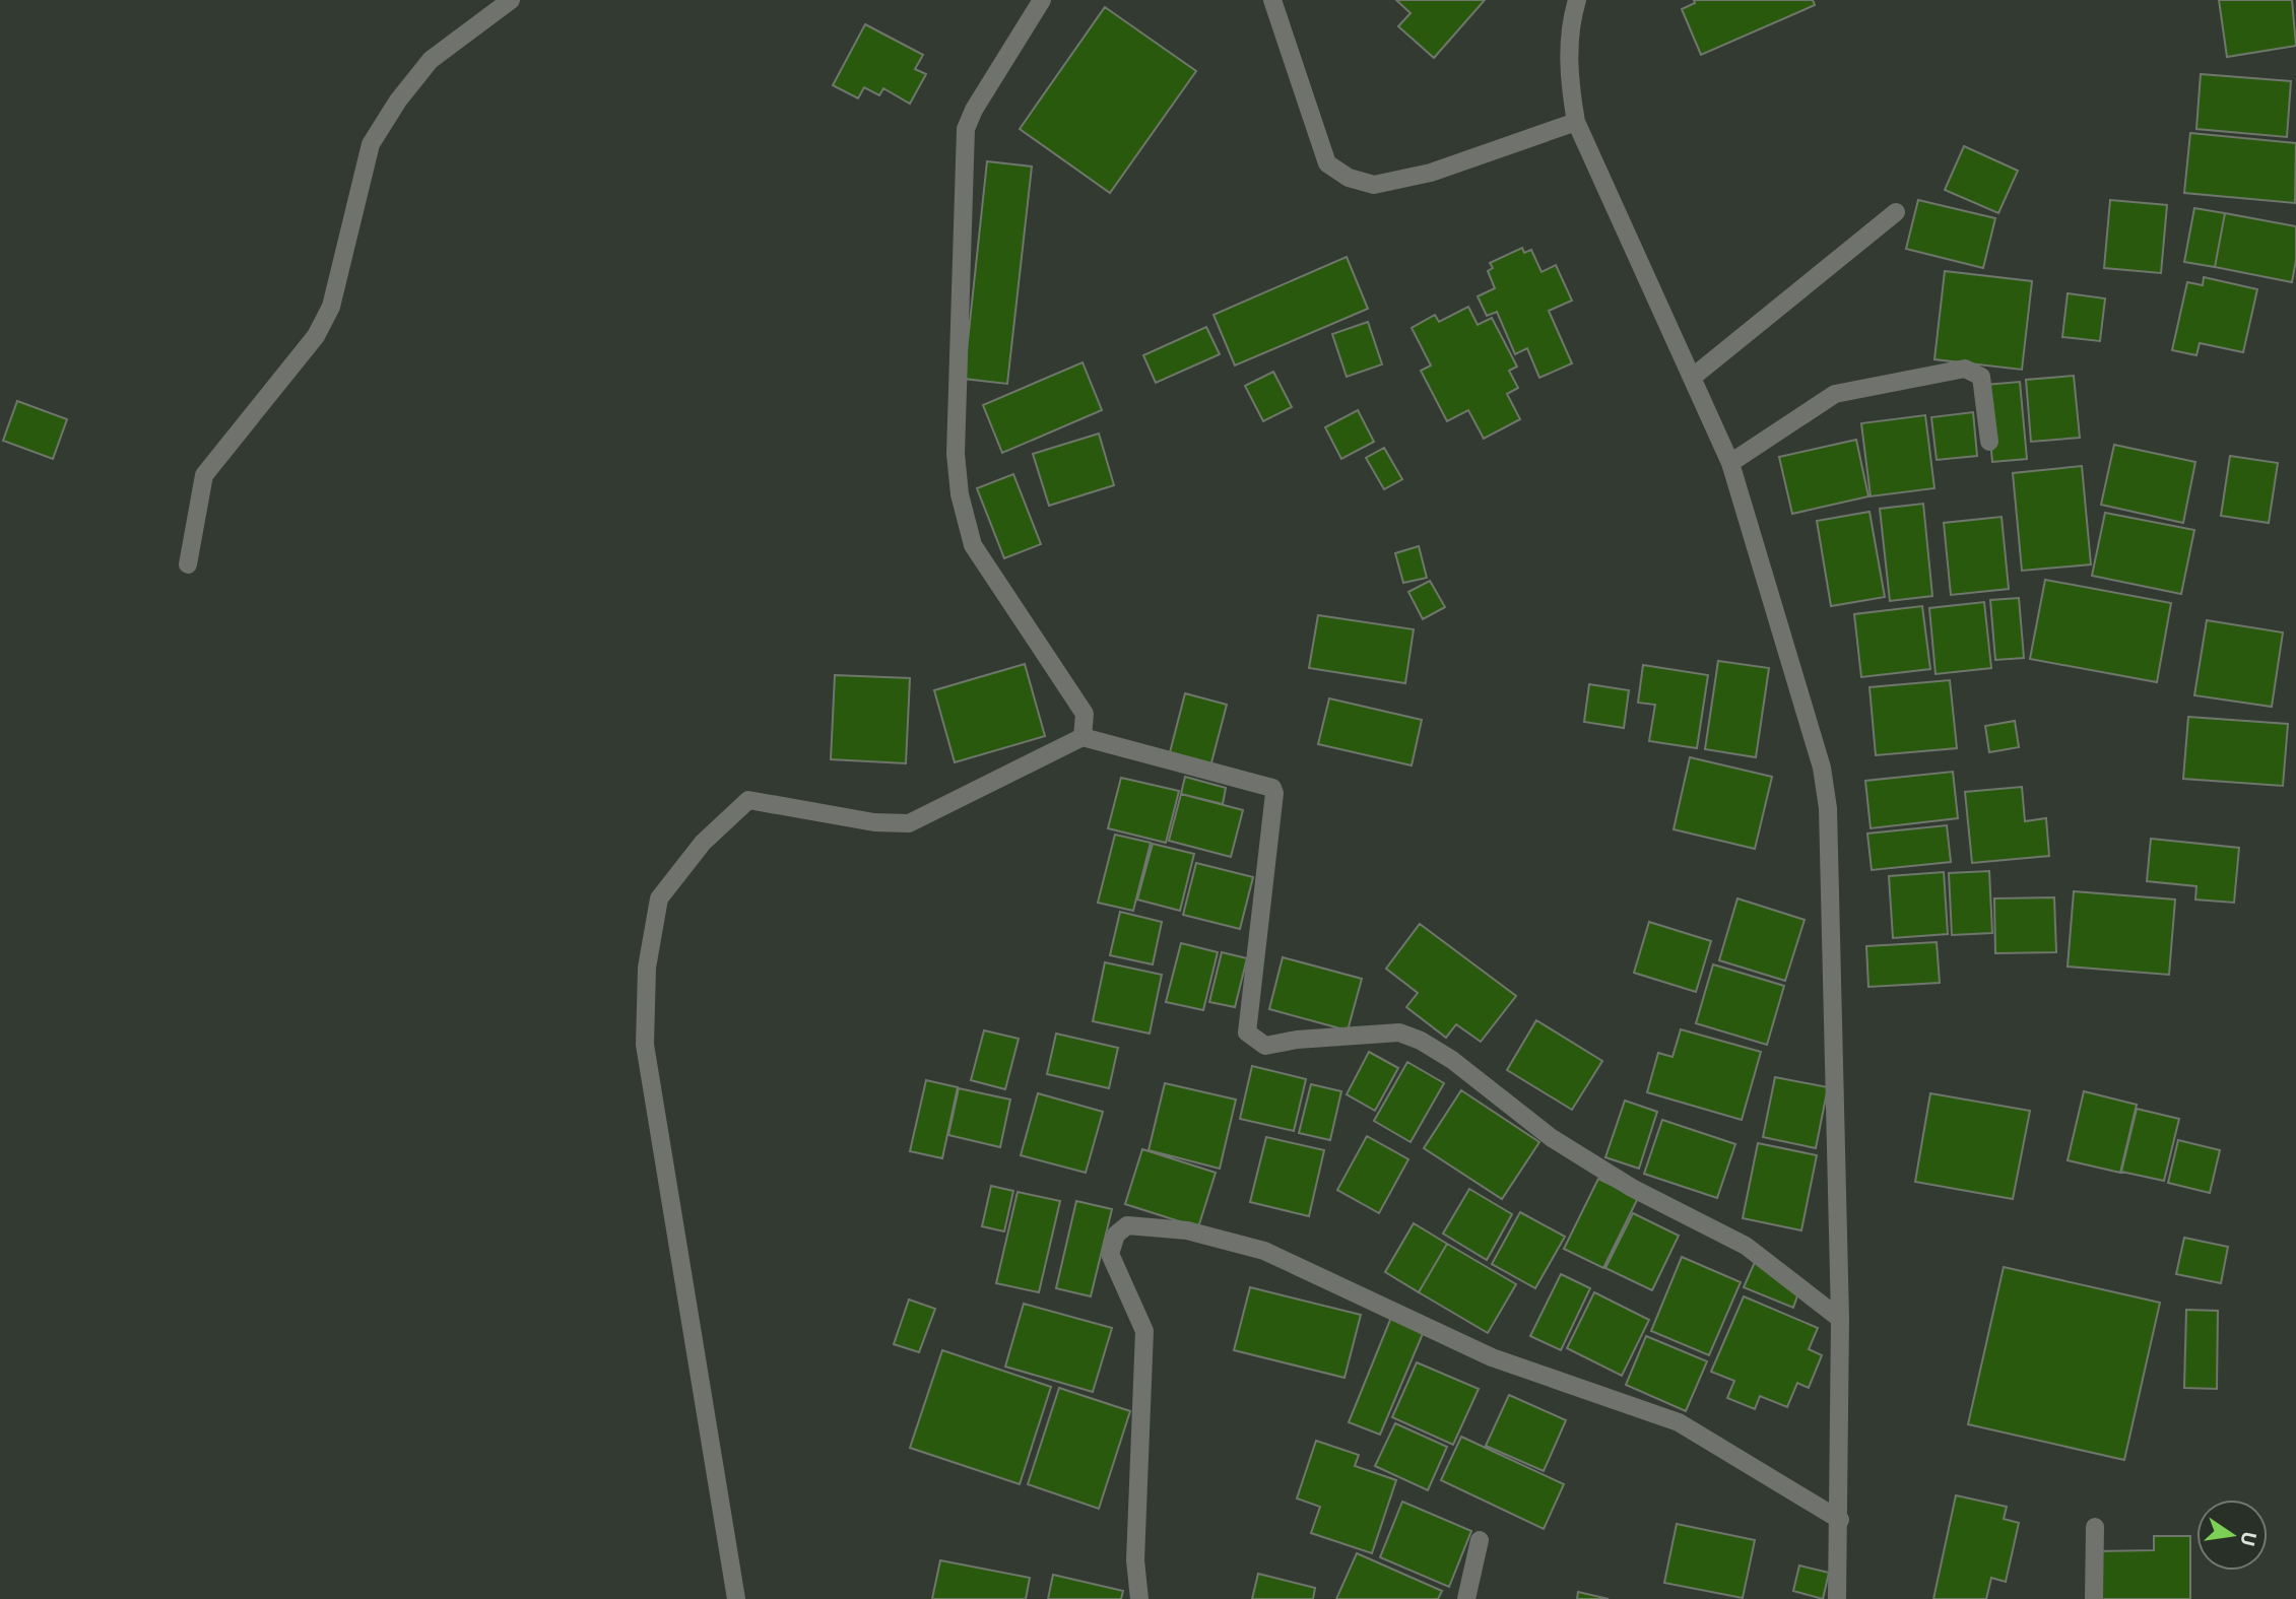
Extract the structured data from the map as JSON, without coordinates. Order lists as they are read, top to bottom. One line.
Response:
{"north":"right"}
